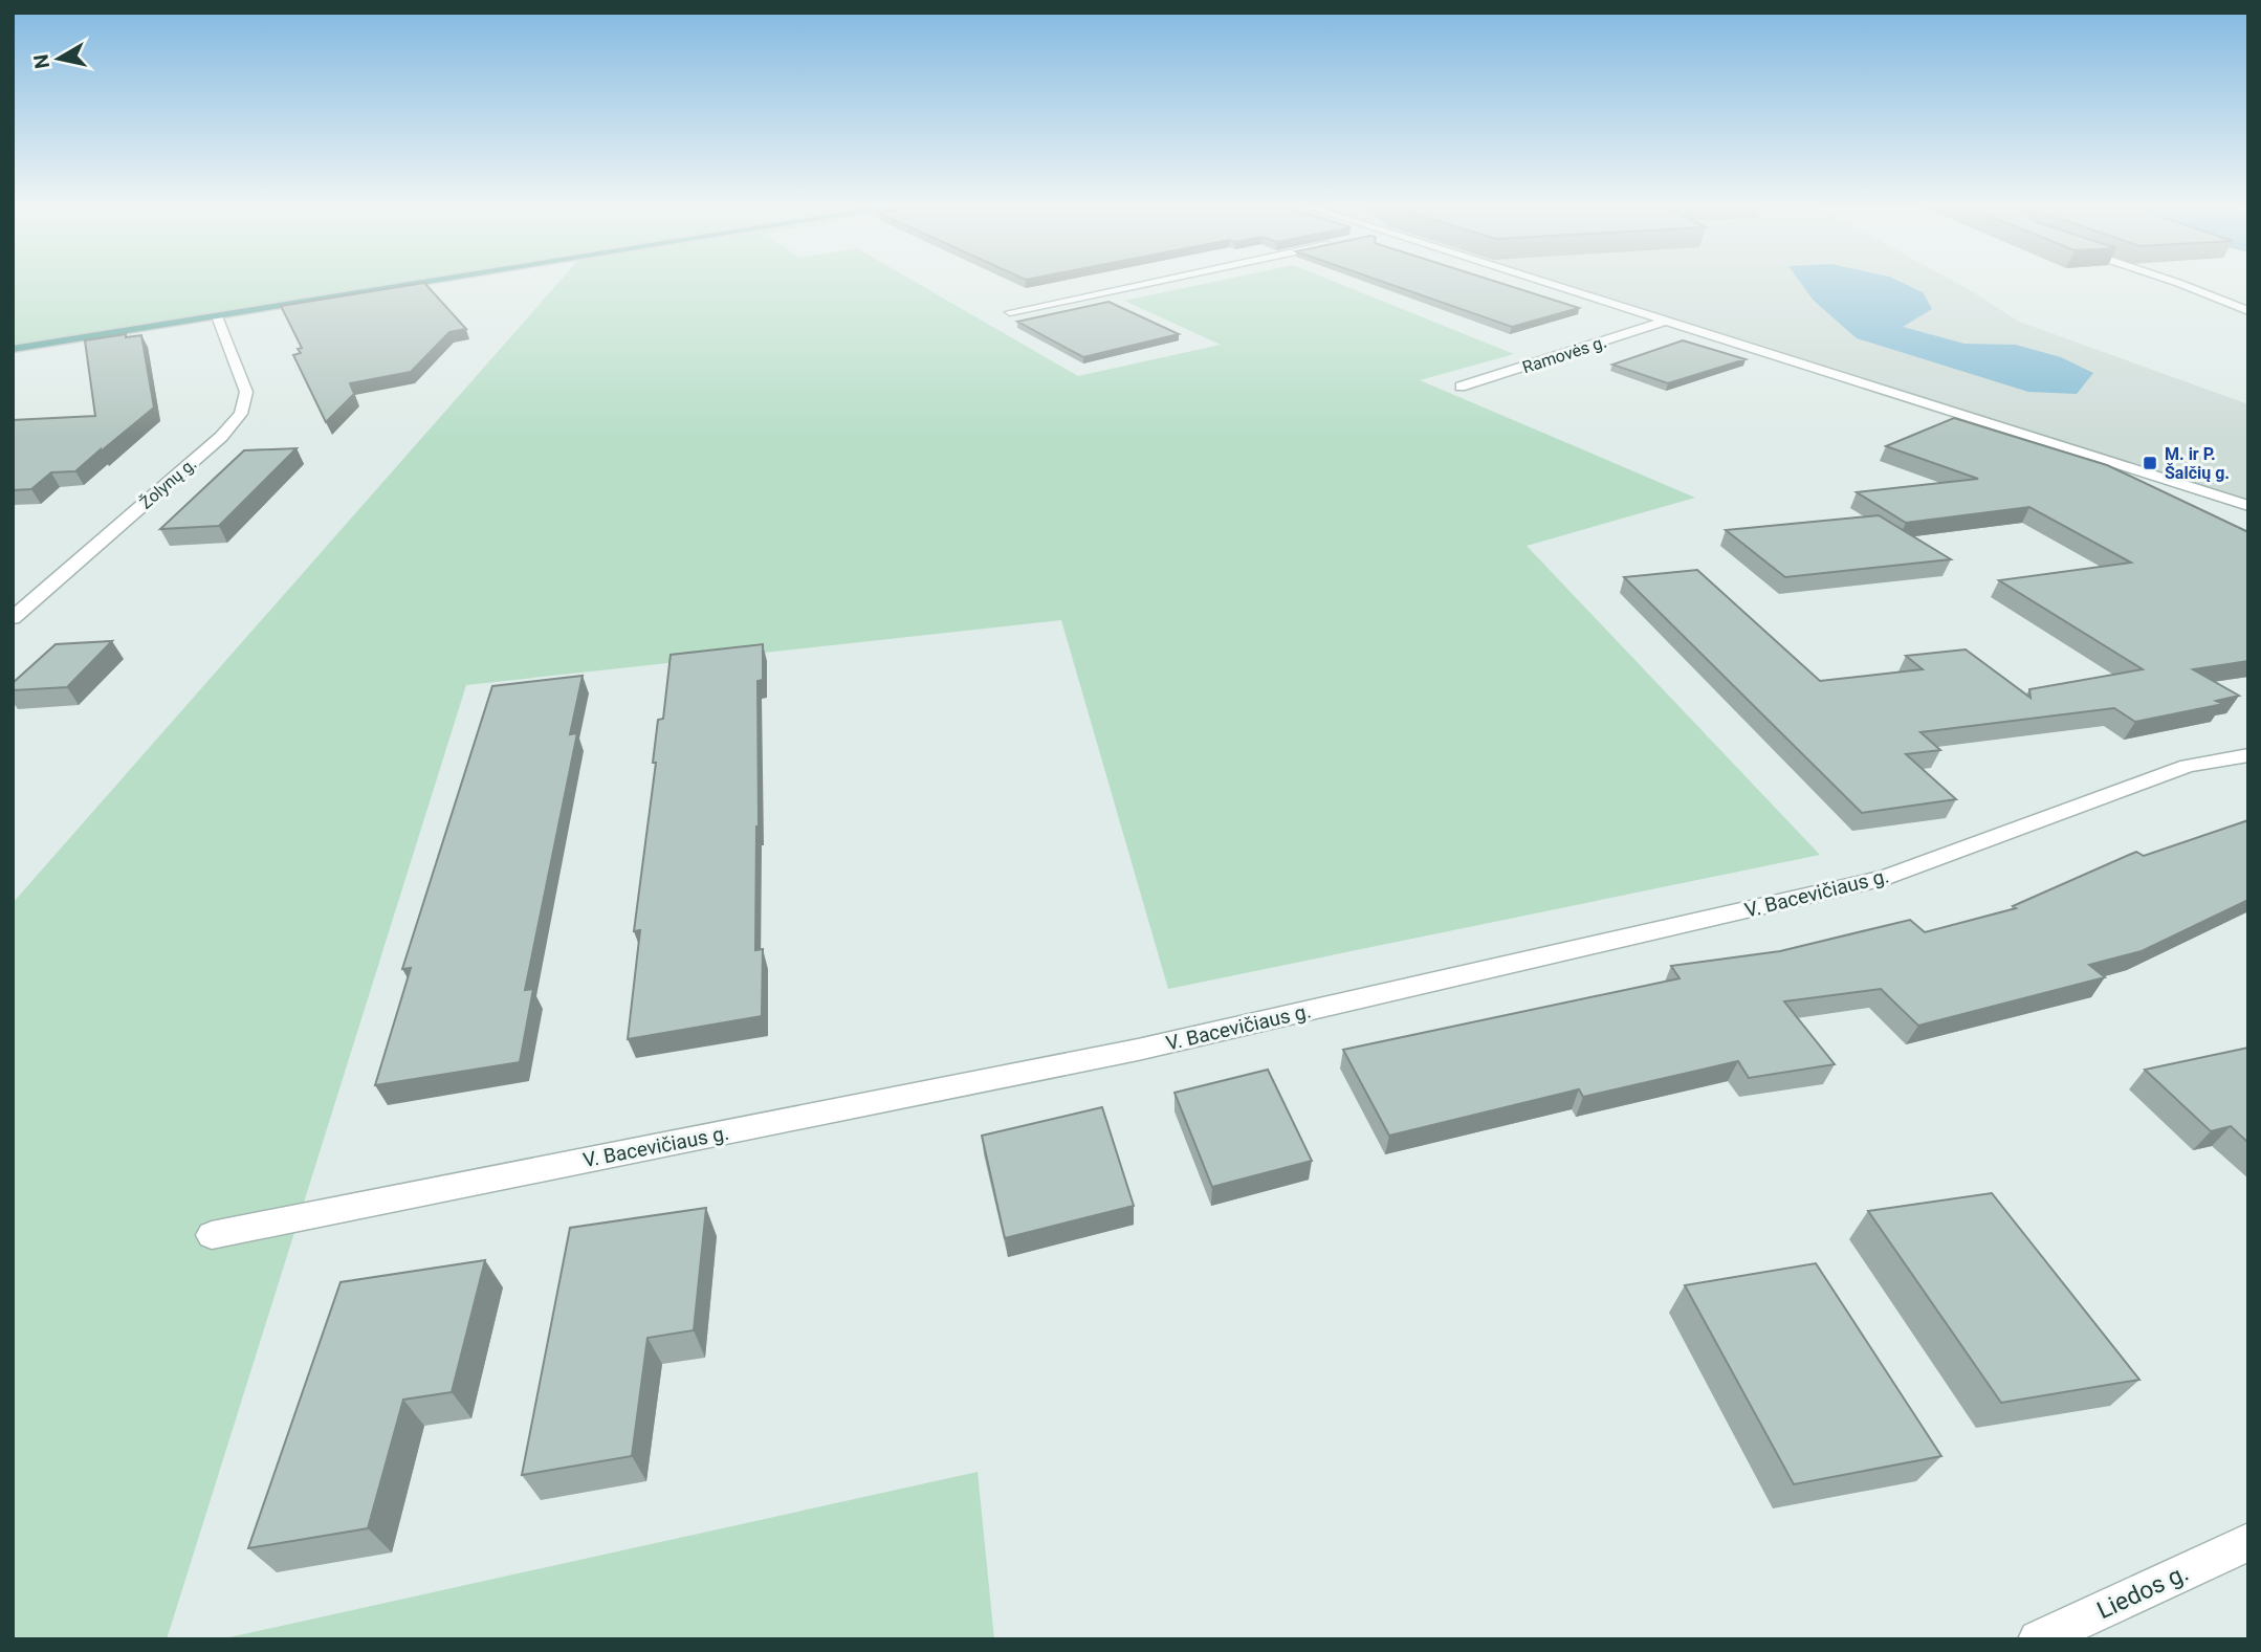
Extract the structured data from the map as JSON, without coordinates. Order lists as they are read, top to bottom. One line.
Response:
{"streets":{"street":["Ramovės g.","Žolynų g.","V. Bacevičiaus g.","Liedos g."]},"places":{"transit":["M. ir P. Šalčių g."]},"north":"left"}
